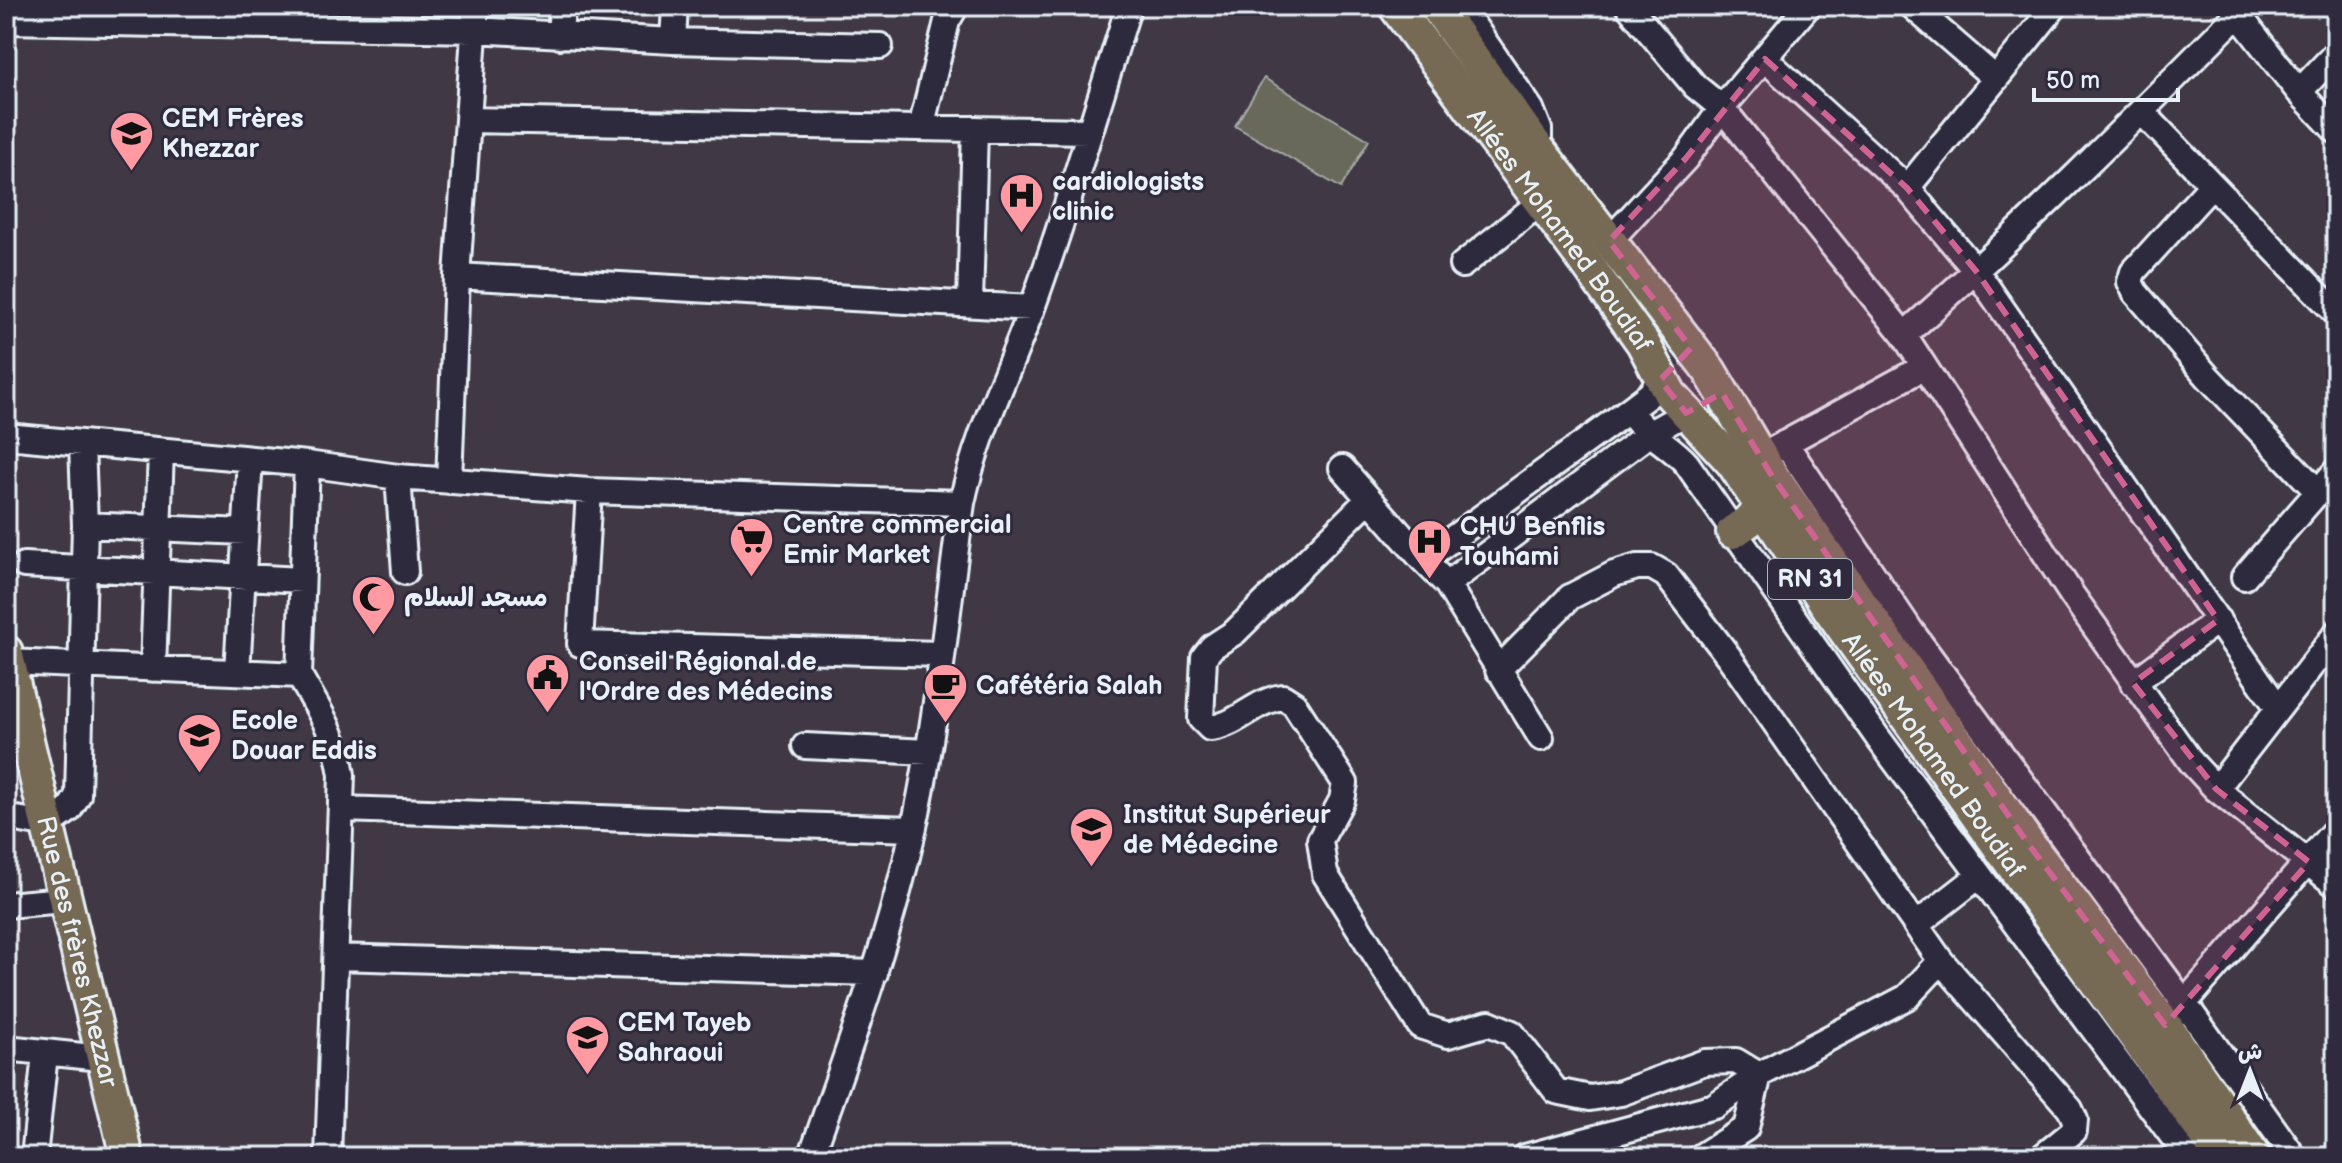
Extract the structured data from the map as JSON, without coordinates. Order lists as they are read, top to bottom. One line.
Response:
{"streets":{"main road":["Allées Mohamed Boudiaf","RN 31","Rue des frères Khezzar"]},"places":{"school or university":["CEM Frères Khezzar","Ecole Douar Eddis","Institut Supérieur de Médecine","CEM Tayeb Sahraoui"],"hospital":["cardiologists clinic","CHU Benflis Touhami"],"supermarket":["Centre commercial Emir Market"],"mosque":["مسجد السلام"],"public building":["Conseil Régional de l'Ordre des Médecins"],"cafe":["Cafétéria Salah"]},"scale_bar":"50 m","north":"top"}
